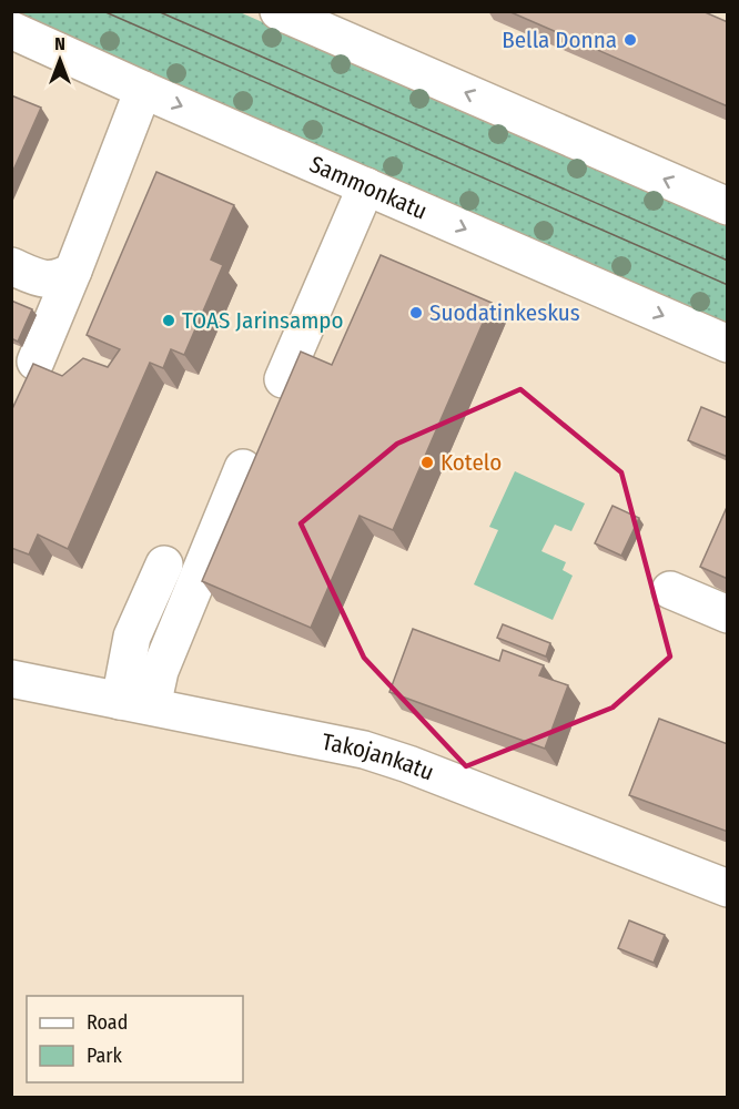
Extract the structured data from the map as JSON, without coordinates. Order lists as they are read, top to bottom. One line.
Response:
{"streets":{"main road":["Sammonkatu","Takojankatu"]},"places":["Bella Donna","Suodatinkeskus","TOAS Jarinsampo","Kotelo"],"legend":["Road","Park"],"north":"top"}
